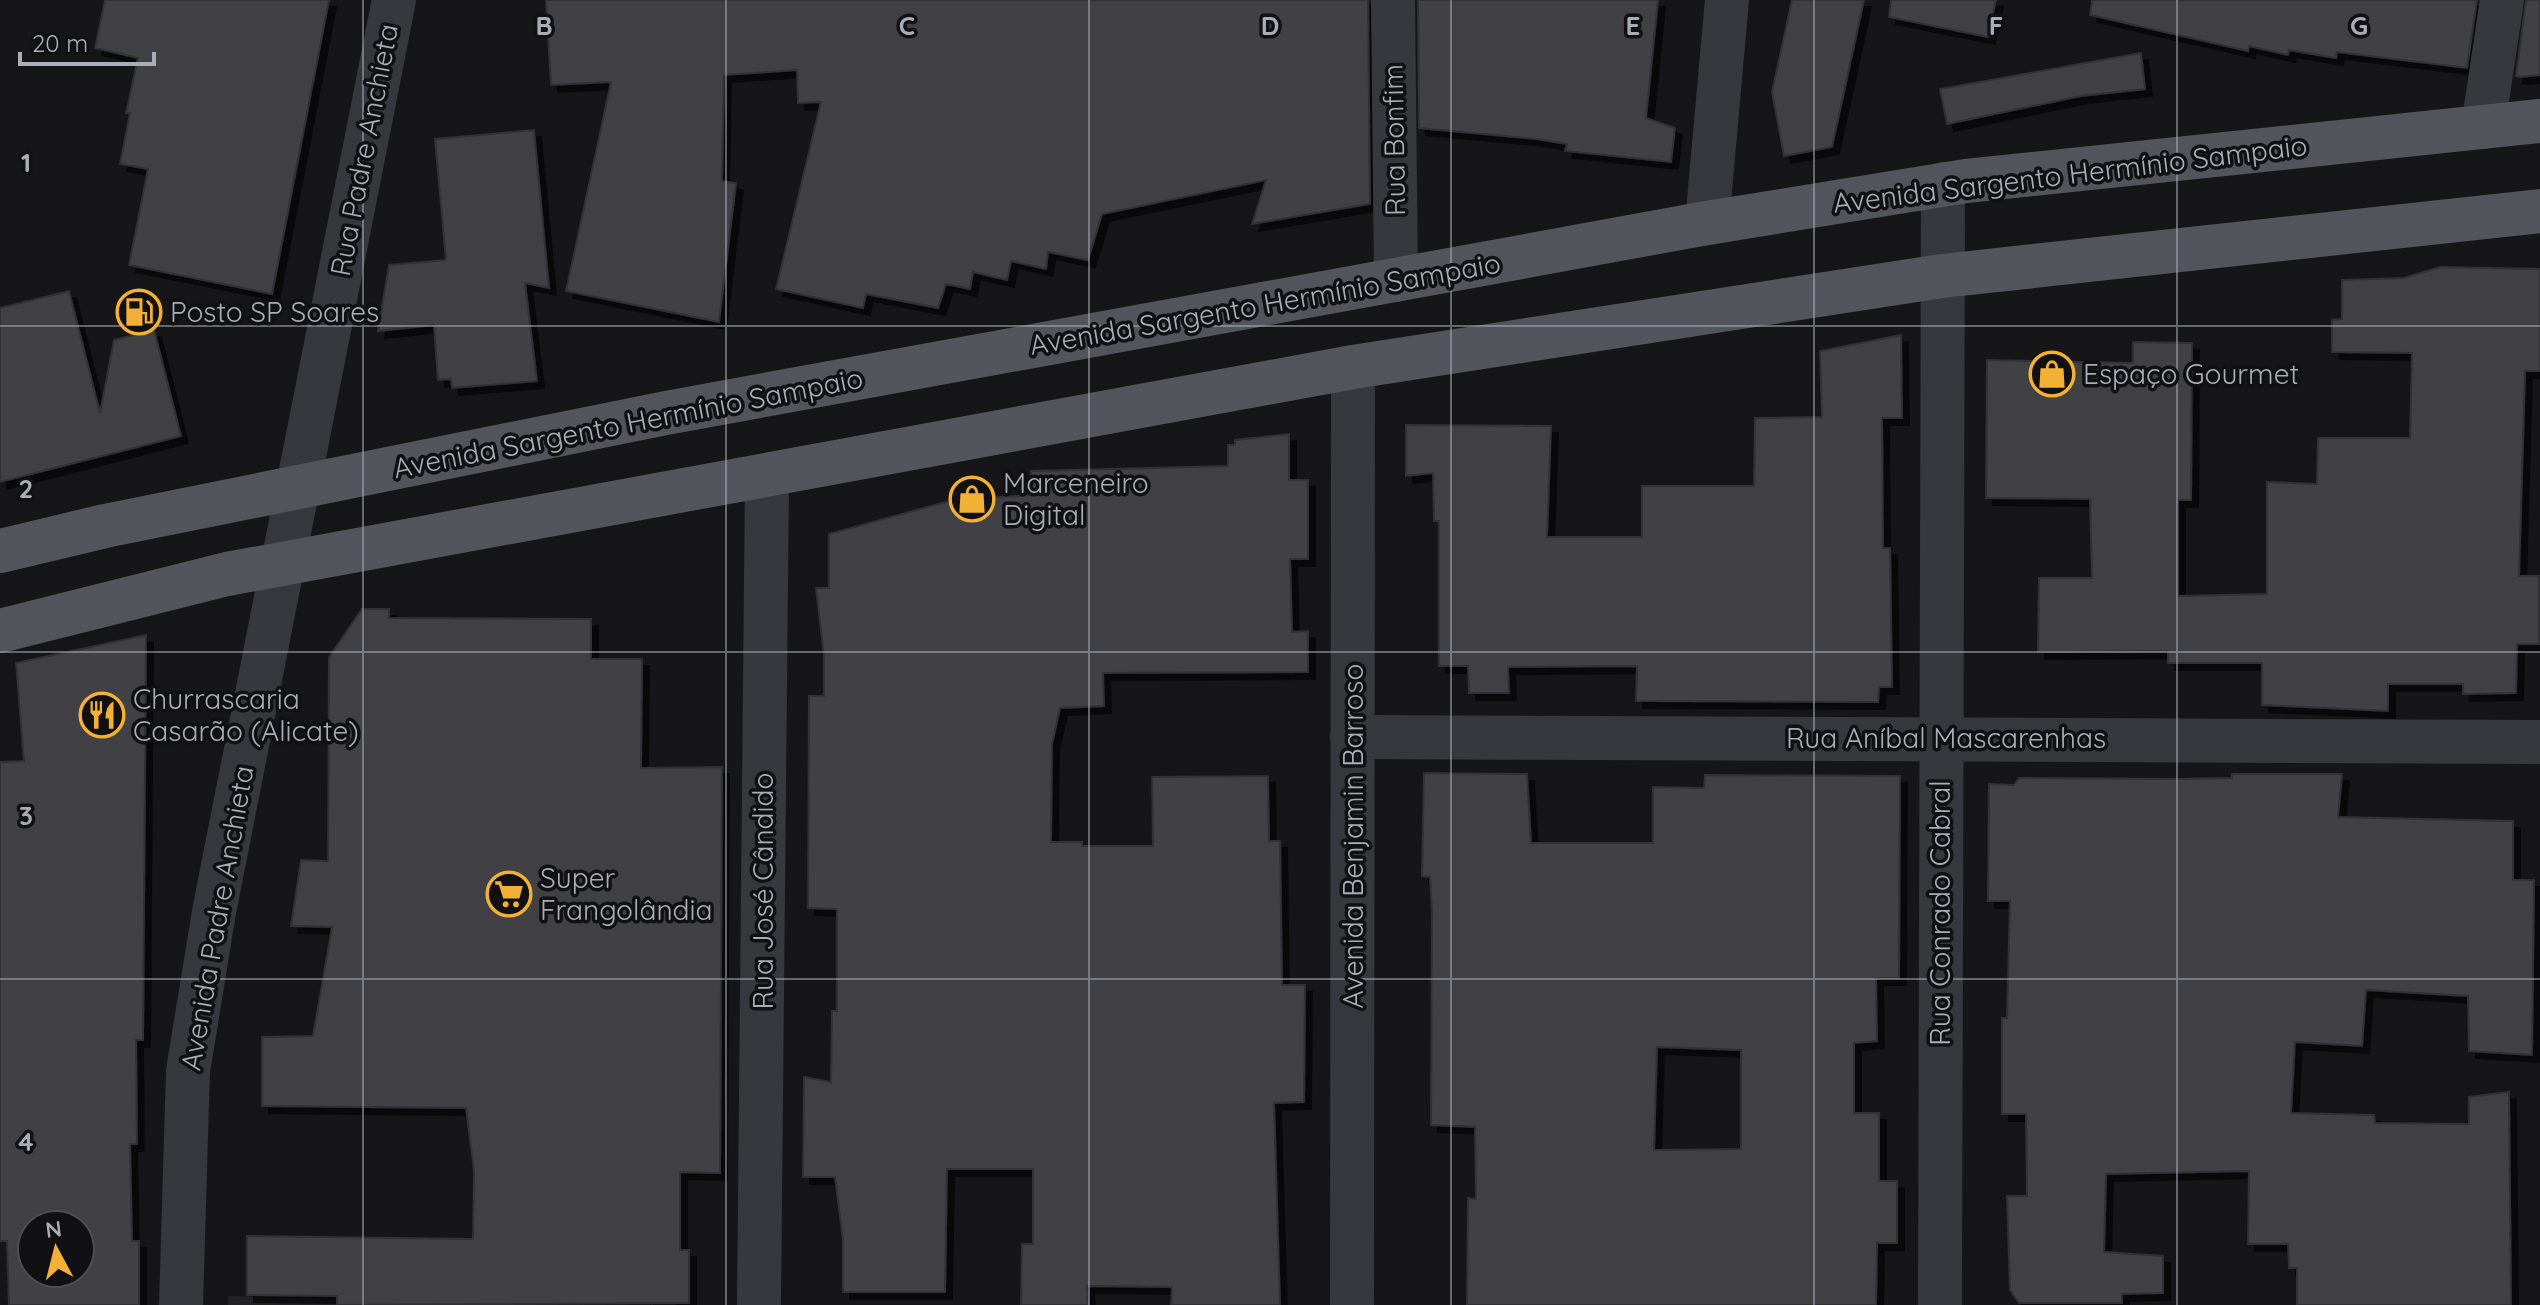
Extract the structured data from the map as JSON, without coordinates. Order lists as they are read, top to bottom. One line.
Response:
{"streets":{"main road":["Avenida Sargento Hermínio Sampaio"],"street":["Rua Bonfim","Rua Padre Anchieta","Rua Aníbal Mascarenhas","Avenida Benjamin Barroso","Rua José Cândido","Rua Conrado Cabral","Avenida Padre Anchieta"]},"crossings":[["Rua Bonfim","Avenida Sargento Hermínio Sampaio"],["Rua Padre Anchieta","Avenida Sargento Hermínio Sampaio"],["Rua Padre Anchieta","Avenida Padre Anchieta"],["Avenida Sargento Hermínio Sampaio","Rua Conrado Cabral"],["Avenida Sargento Hermínio Sampaio","Avenida Padre Anchieta"],["Rua Aníbal Mascarenhas","Avenida Benjamin Barroso"],["Rua Aníbal Mascarenhas","Rua Conrado Cabral"]],"places":{"fuel station":["Posto SP Soares"],"shop":["Espaço Gourmet","Marceneiro Digital"],"restaurant":["Churrascaria Casarão (Alicate)"],"supermarket":["Super Frangolândia"]},"scale_bar":"20 m","north":"top","grid":{"columns":["B","C","D","E","F","G"],"rows":["1","2","3","4"]}}
